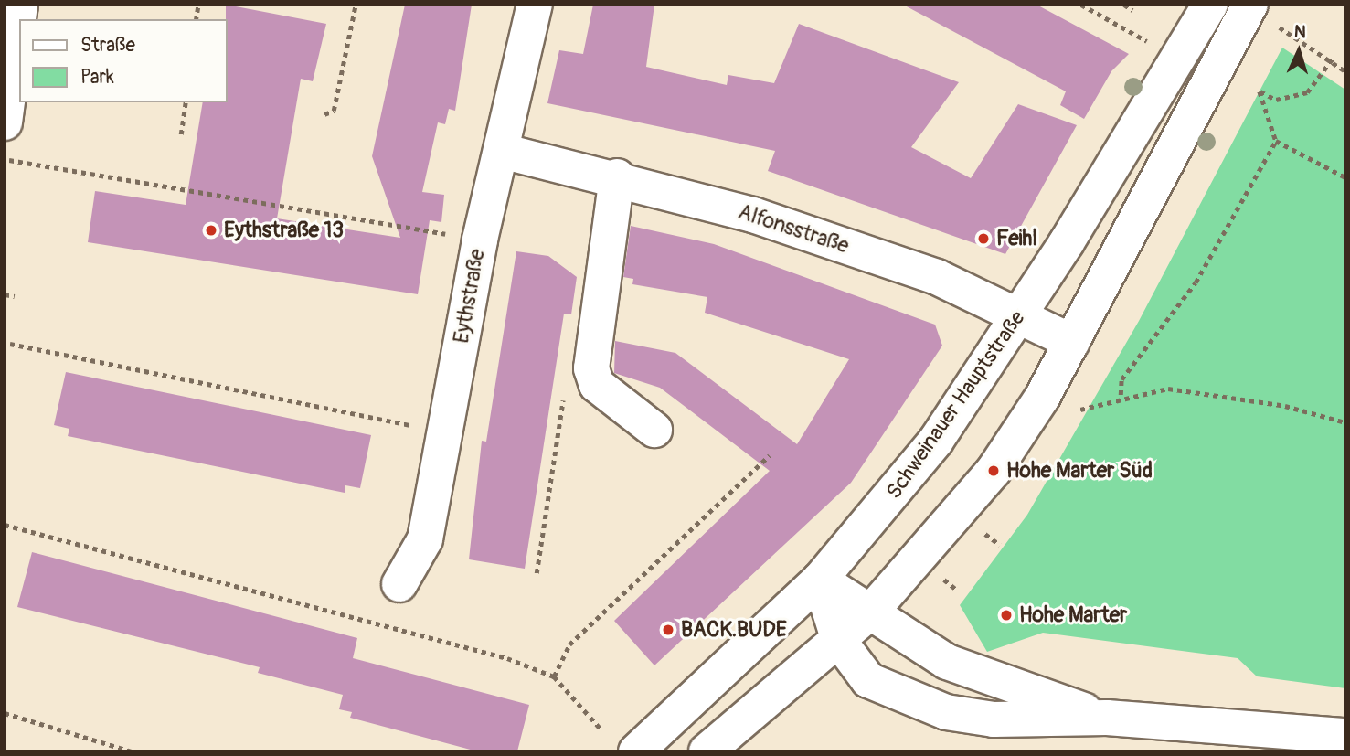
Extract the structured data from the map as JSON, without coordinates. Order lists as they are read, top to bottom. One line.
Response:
{"streets":{"street":["Alfonsstraße","Eythstraße","Schweinauer Hauptstraße"]},"crossings":[["Alfonsstraße","Eythstraße"],["Alfonsstraße","Schweinauer Hauptstraße"]],"places":["Eythstraße 13","Feihl","Hohe Marter Süd","Hohe Marter","BACK.BUDE"],"legend":["Straße","Park"],"north":"top"}
